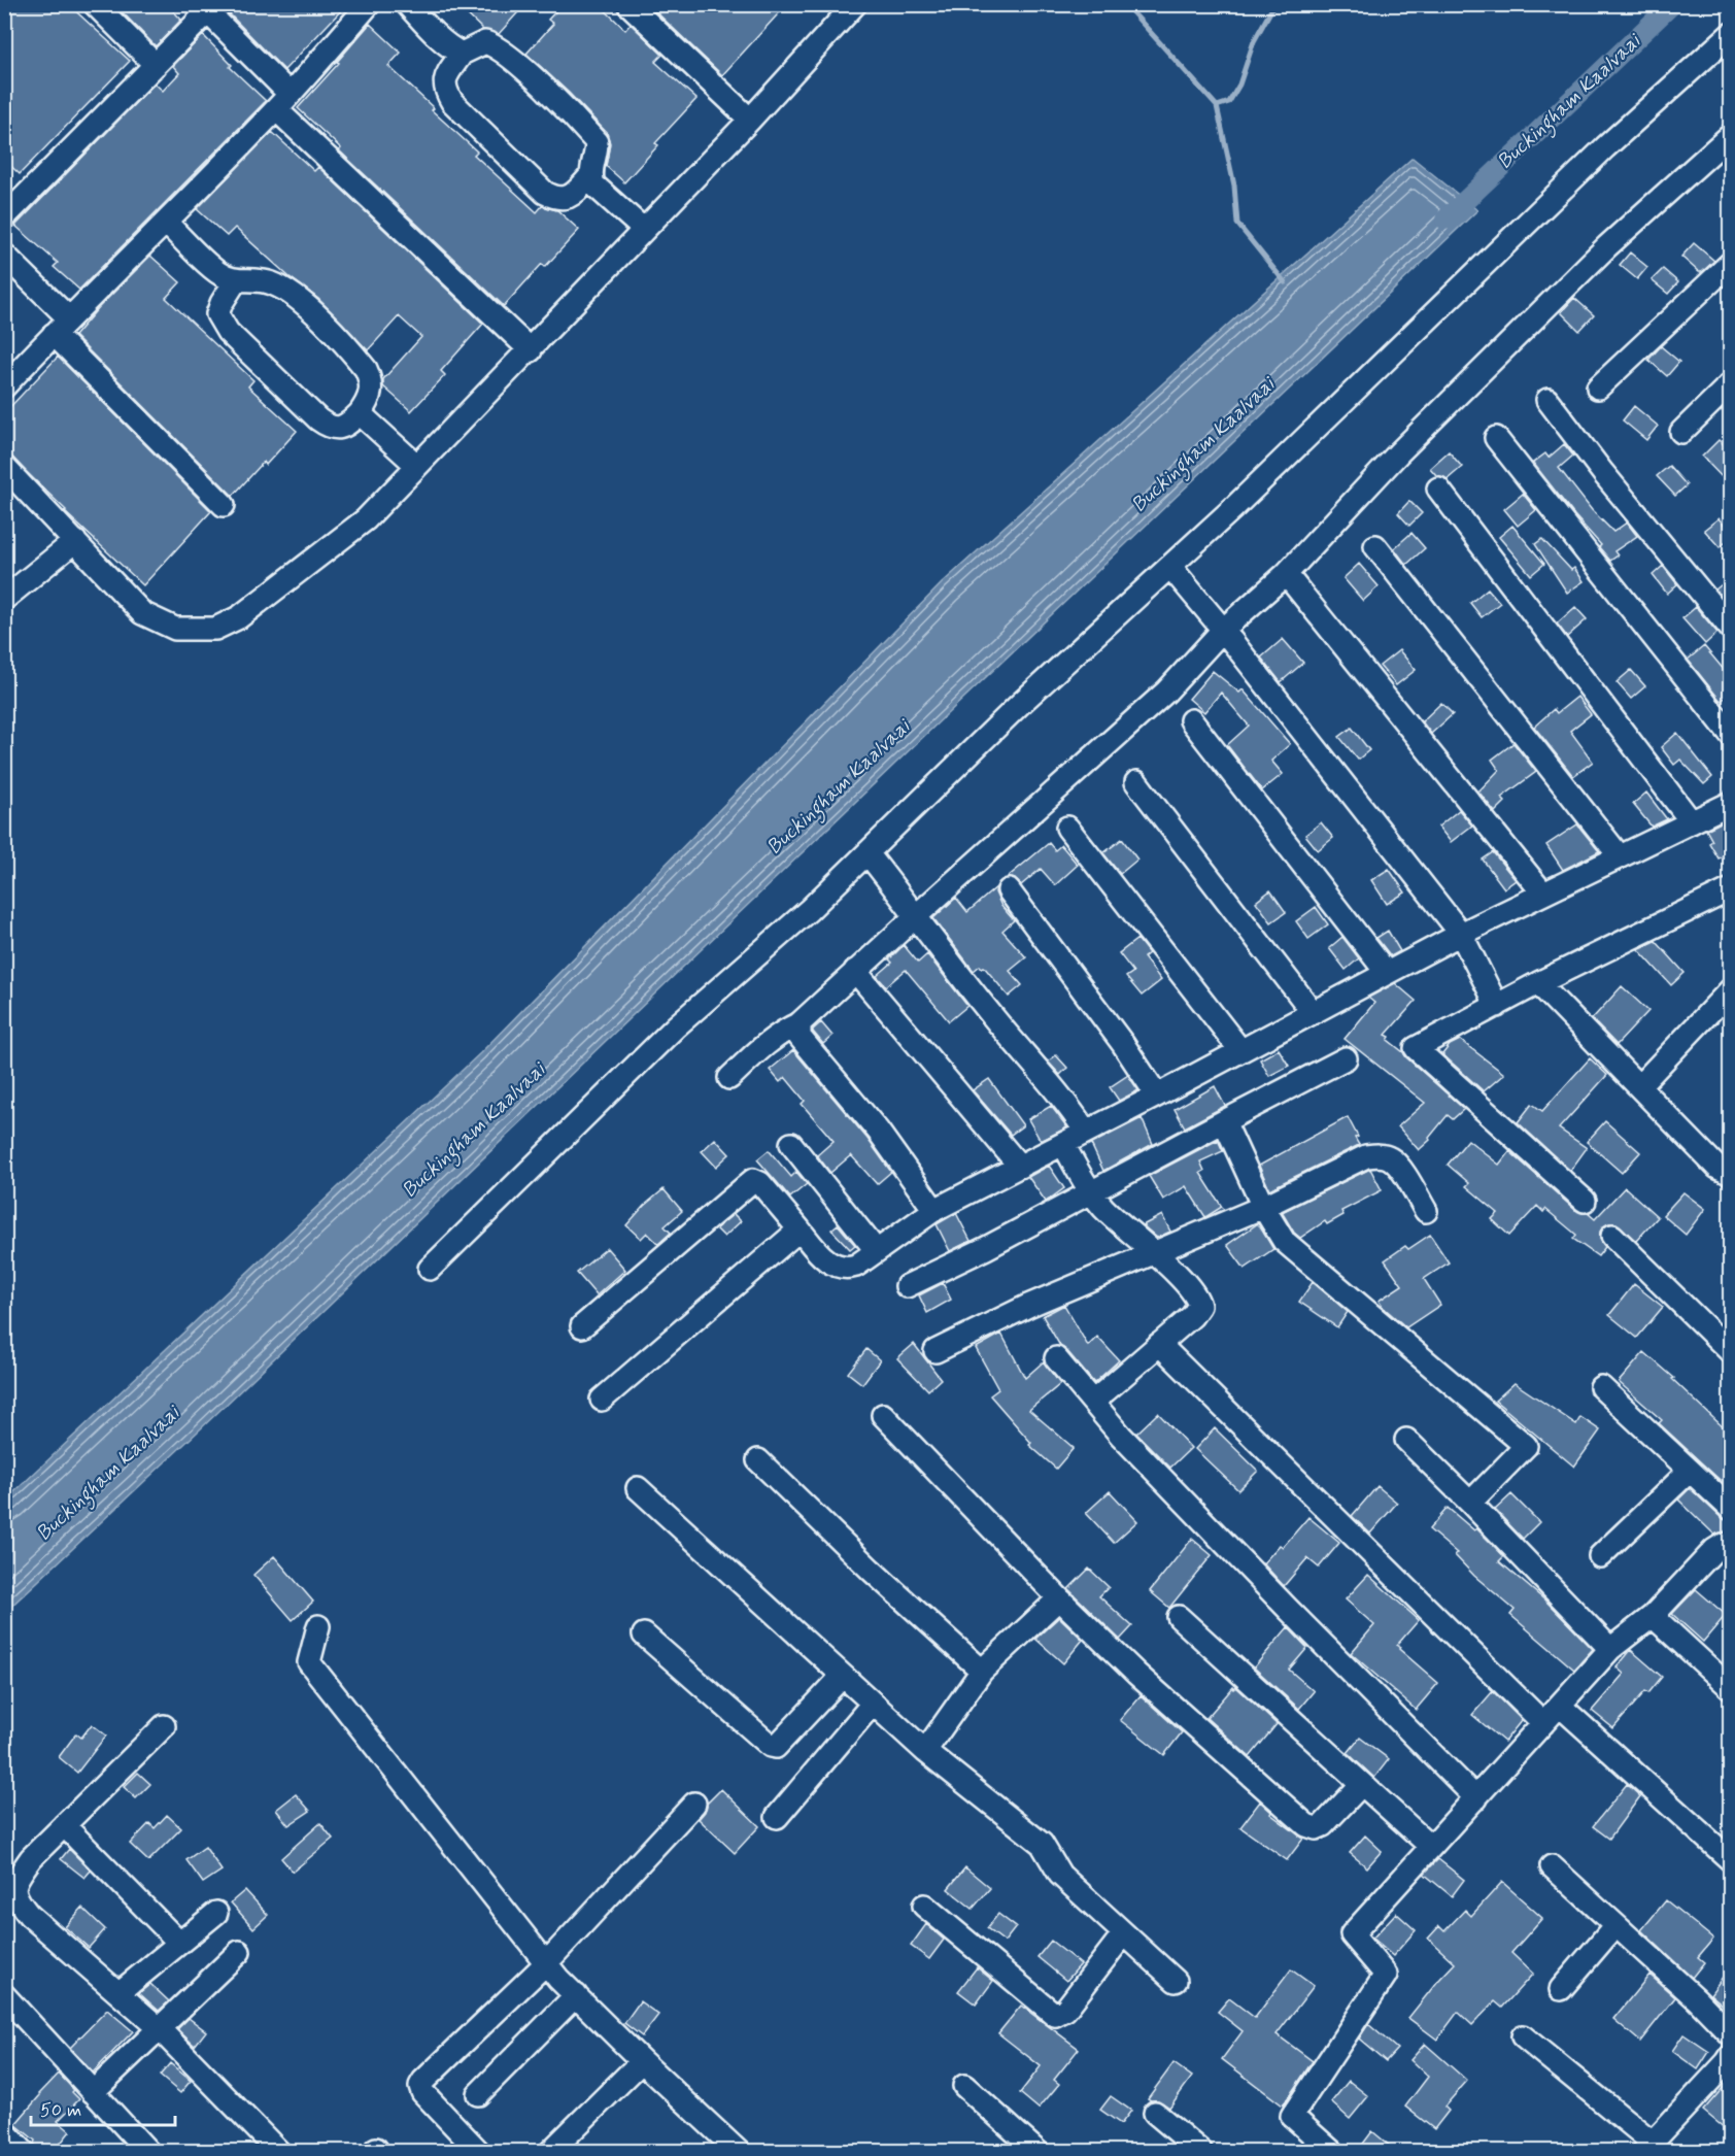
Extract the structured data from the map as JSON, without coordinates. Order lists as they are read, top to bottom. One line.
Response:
{"water":["Buckingham Kaalvaai"],"scale_bar":"50 m"}
